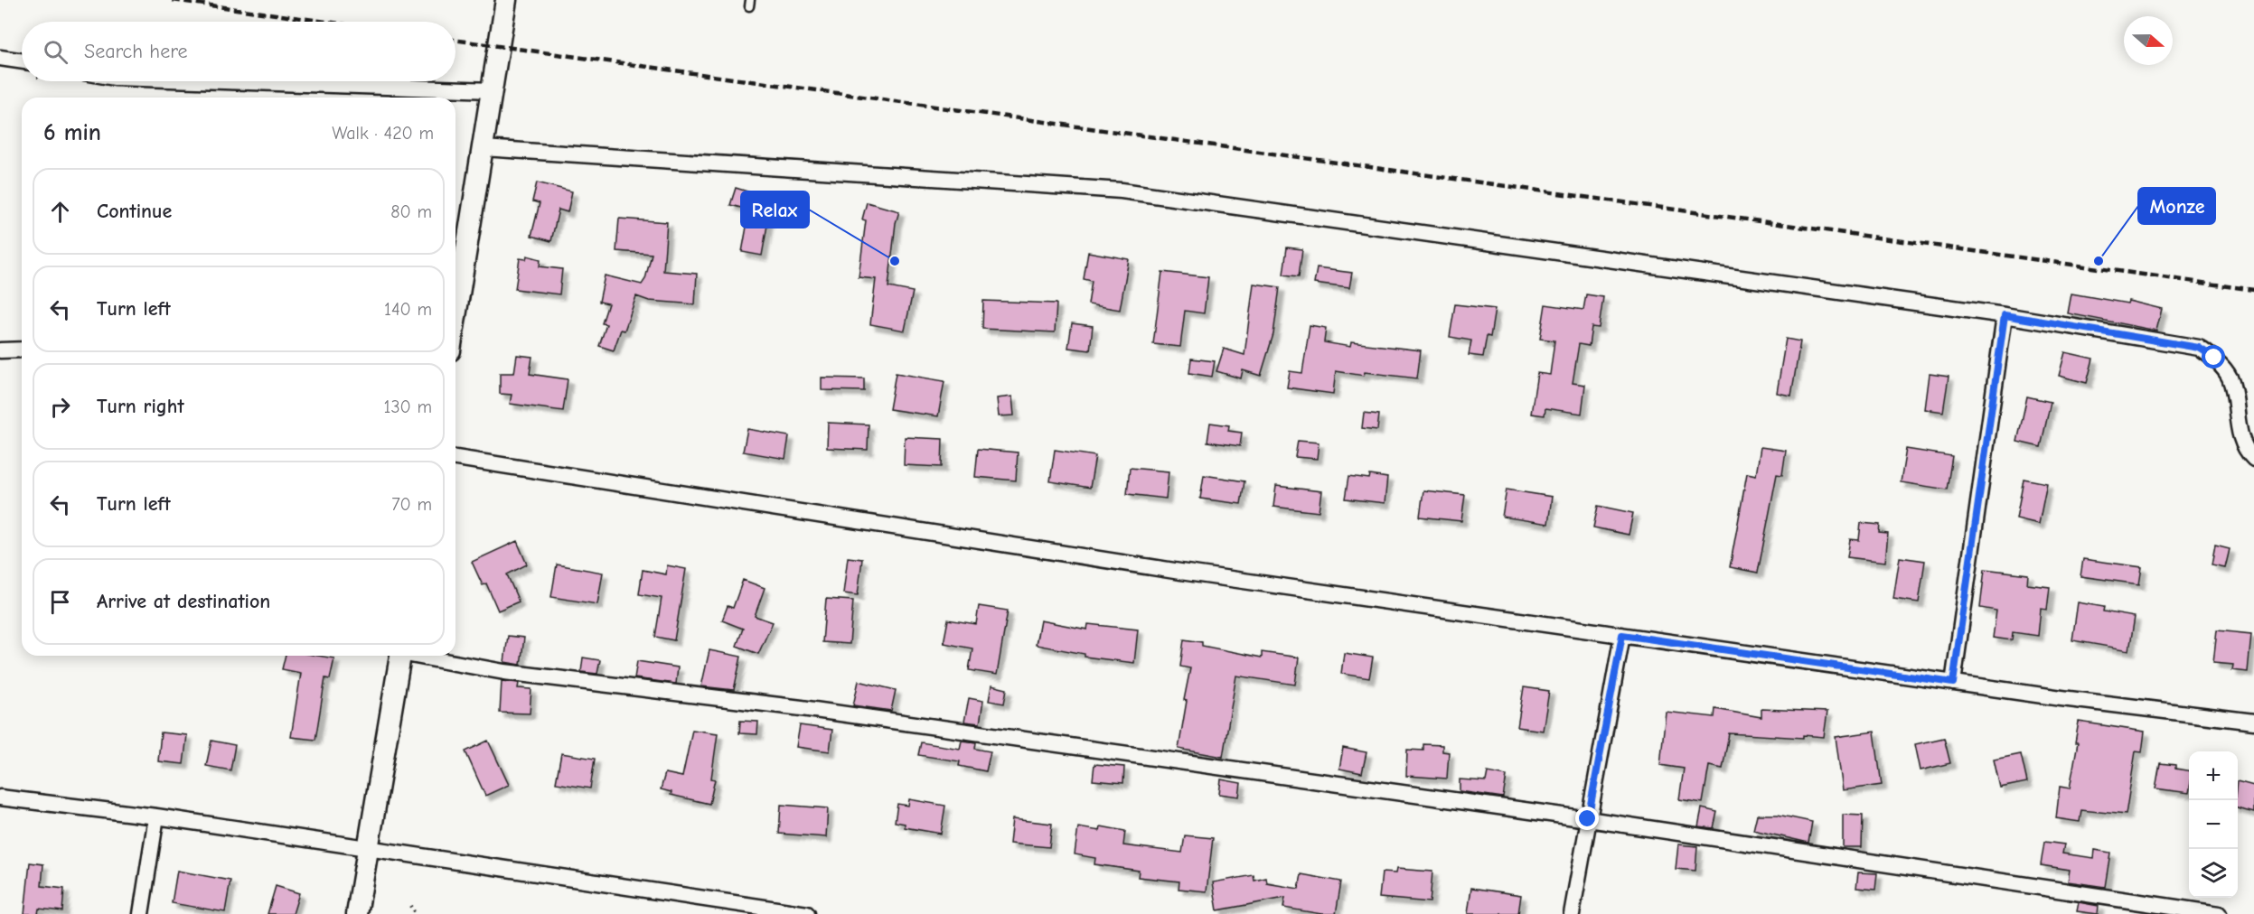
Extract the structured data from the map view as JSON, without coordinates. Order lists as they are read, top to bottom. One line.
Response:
{"places":["Relax","Monze"],"north":"right","page":{"search":"Search here","heading":["6 min","Walk · 420 m"],"list":[["Continue","80 m"],["Turn left","140 m"],["Turn right","130 m"],["Turn left","70 m"],"Arrive at destination"],"map_buttons":["+","−"]}}
